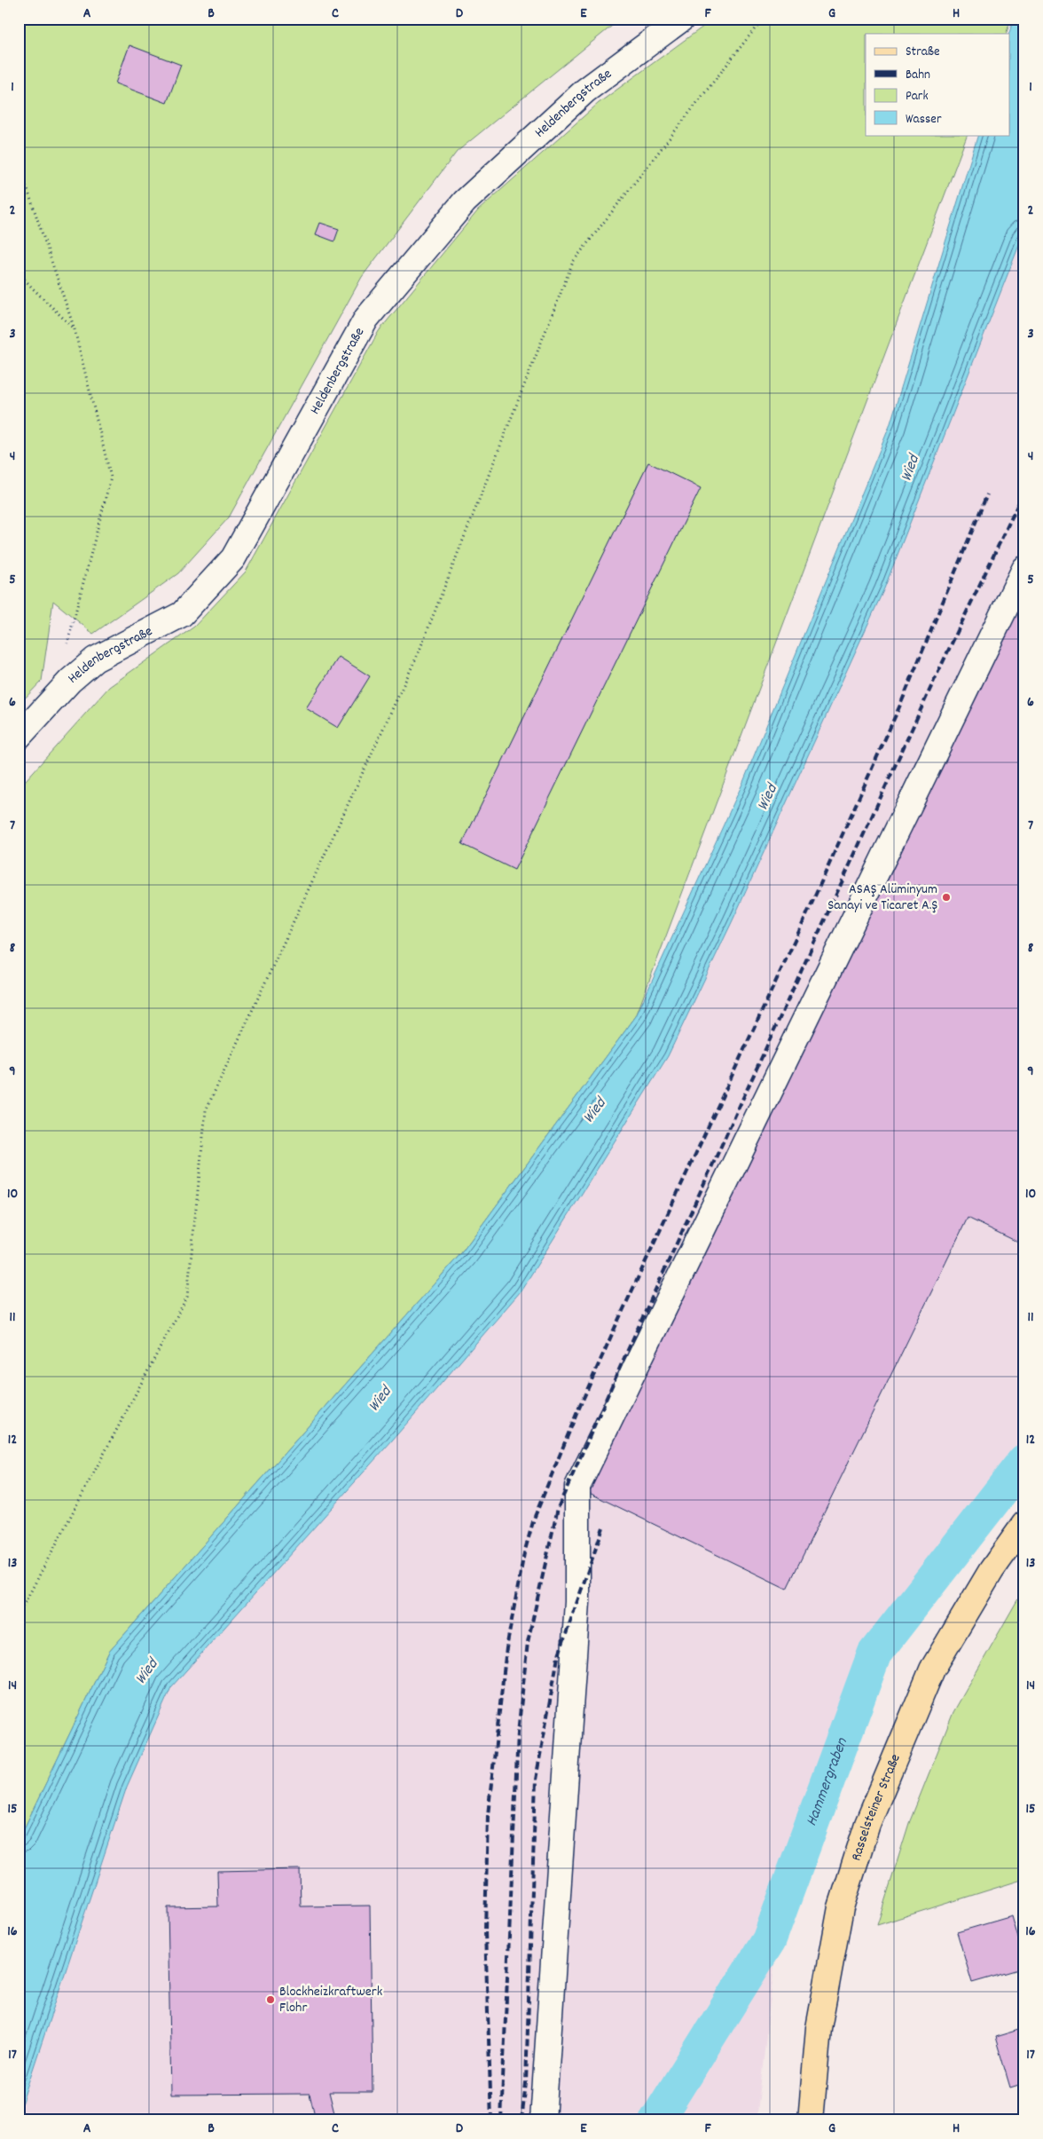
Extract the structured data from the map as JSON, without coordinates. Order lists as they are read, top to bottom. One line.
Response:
{"streets":{"main road":["Rasselsteiner Straße"],"street":["Heldenbergstraße"]},"water":["Wied","Hammergraben"],"places":["ASAŞ Alüminyum Sanayi ve Ticaret A.Ş","Blockheizkraftwerk Flohr"],"legend":["Straße","Bahn","Park","Wasser"],"grid":{"columns":["A","B","C","D","E","F","G","H"],"rows":["1","2","3","4","5","6","7","8","9","10","11","12","13","14","15","16","17"]}}
